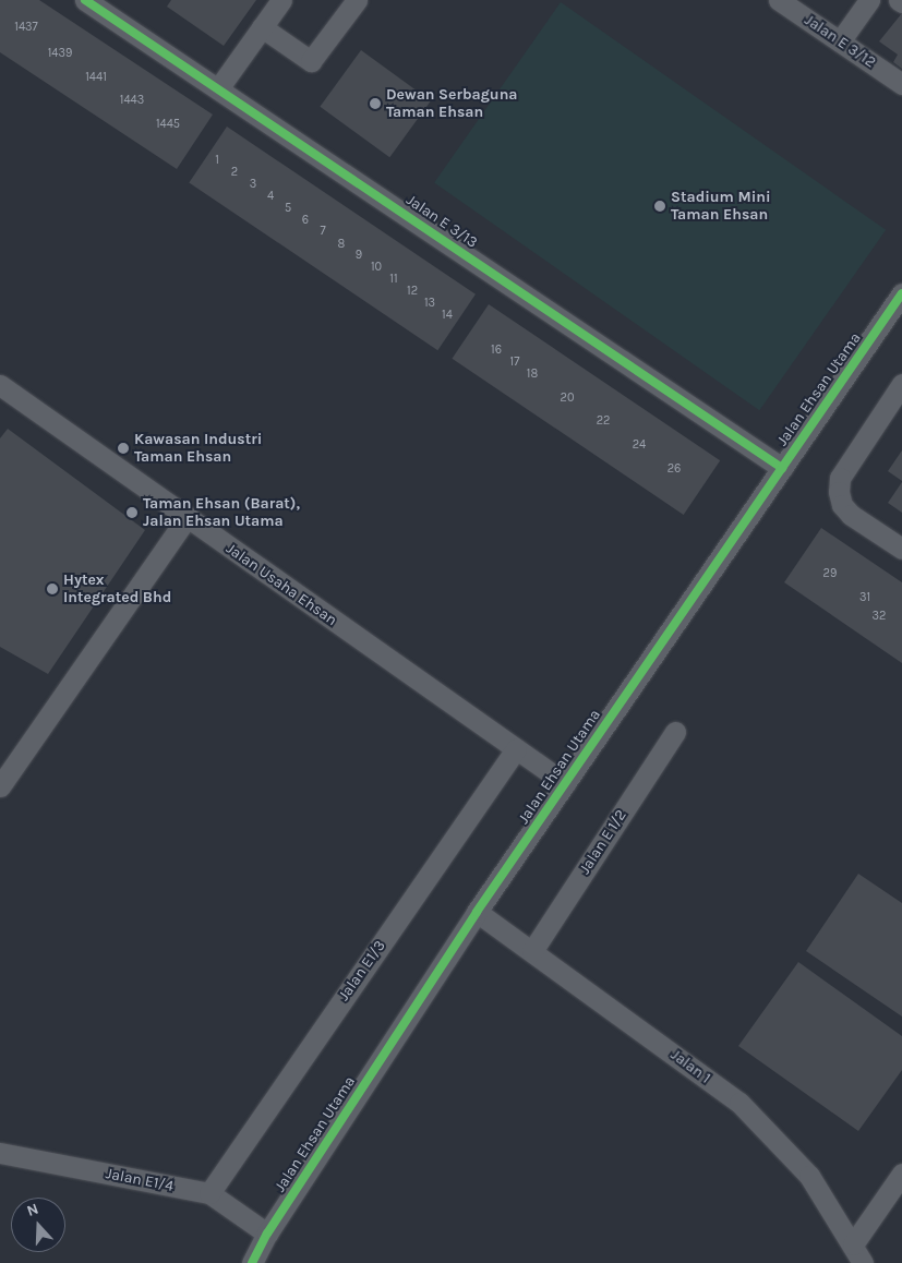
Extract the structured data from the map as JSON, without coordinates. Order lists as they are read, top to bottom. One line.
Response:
{"streets":{"street":["Jalan E 3/12","Jalan E 3/13","Jalan Ehsan Utama","Jalan Usaha Ehsan","Jalan E 1/2","Jalan E1/3","Jalan 1","Jalan E1/4"]},"crossings":[["Jalan E 3/13","Jalan Ehsan Utama"],["Jalan Ehsan Utama","Jalan Usaha Ehsan"],["Jalan Ehsan Utama","Jalan 1"],["Jalan Ehsan Utama","Jalan E1/4"],["Jalan Usaha Ehsan","Jalan E1/3"],["Jalan E 1/2","Jalan 1"],["Jalan E1/3","Jalan E1/4"]],"places":["Dewan Serbaguna Taman Ehsan","Stadium Mini Taman Ehsan","Kawasan Industri Taman Ehsan","Taman Ehsan (Barat), Jalan Ehsan Utama","Hytex Integrated Bhd"],"house_numbers":["1437","1439","1441","1443","1445","1","2","3","4","5","6","7","8","9","10","11","12","13","14","16","17","18","20","22","24","26","29","31","32"],"north":"top"}
